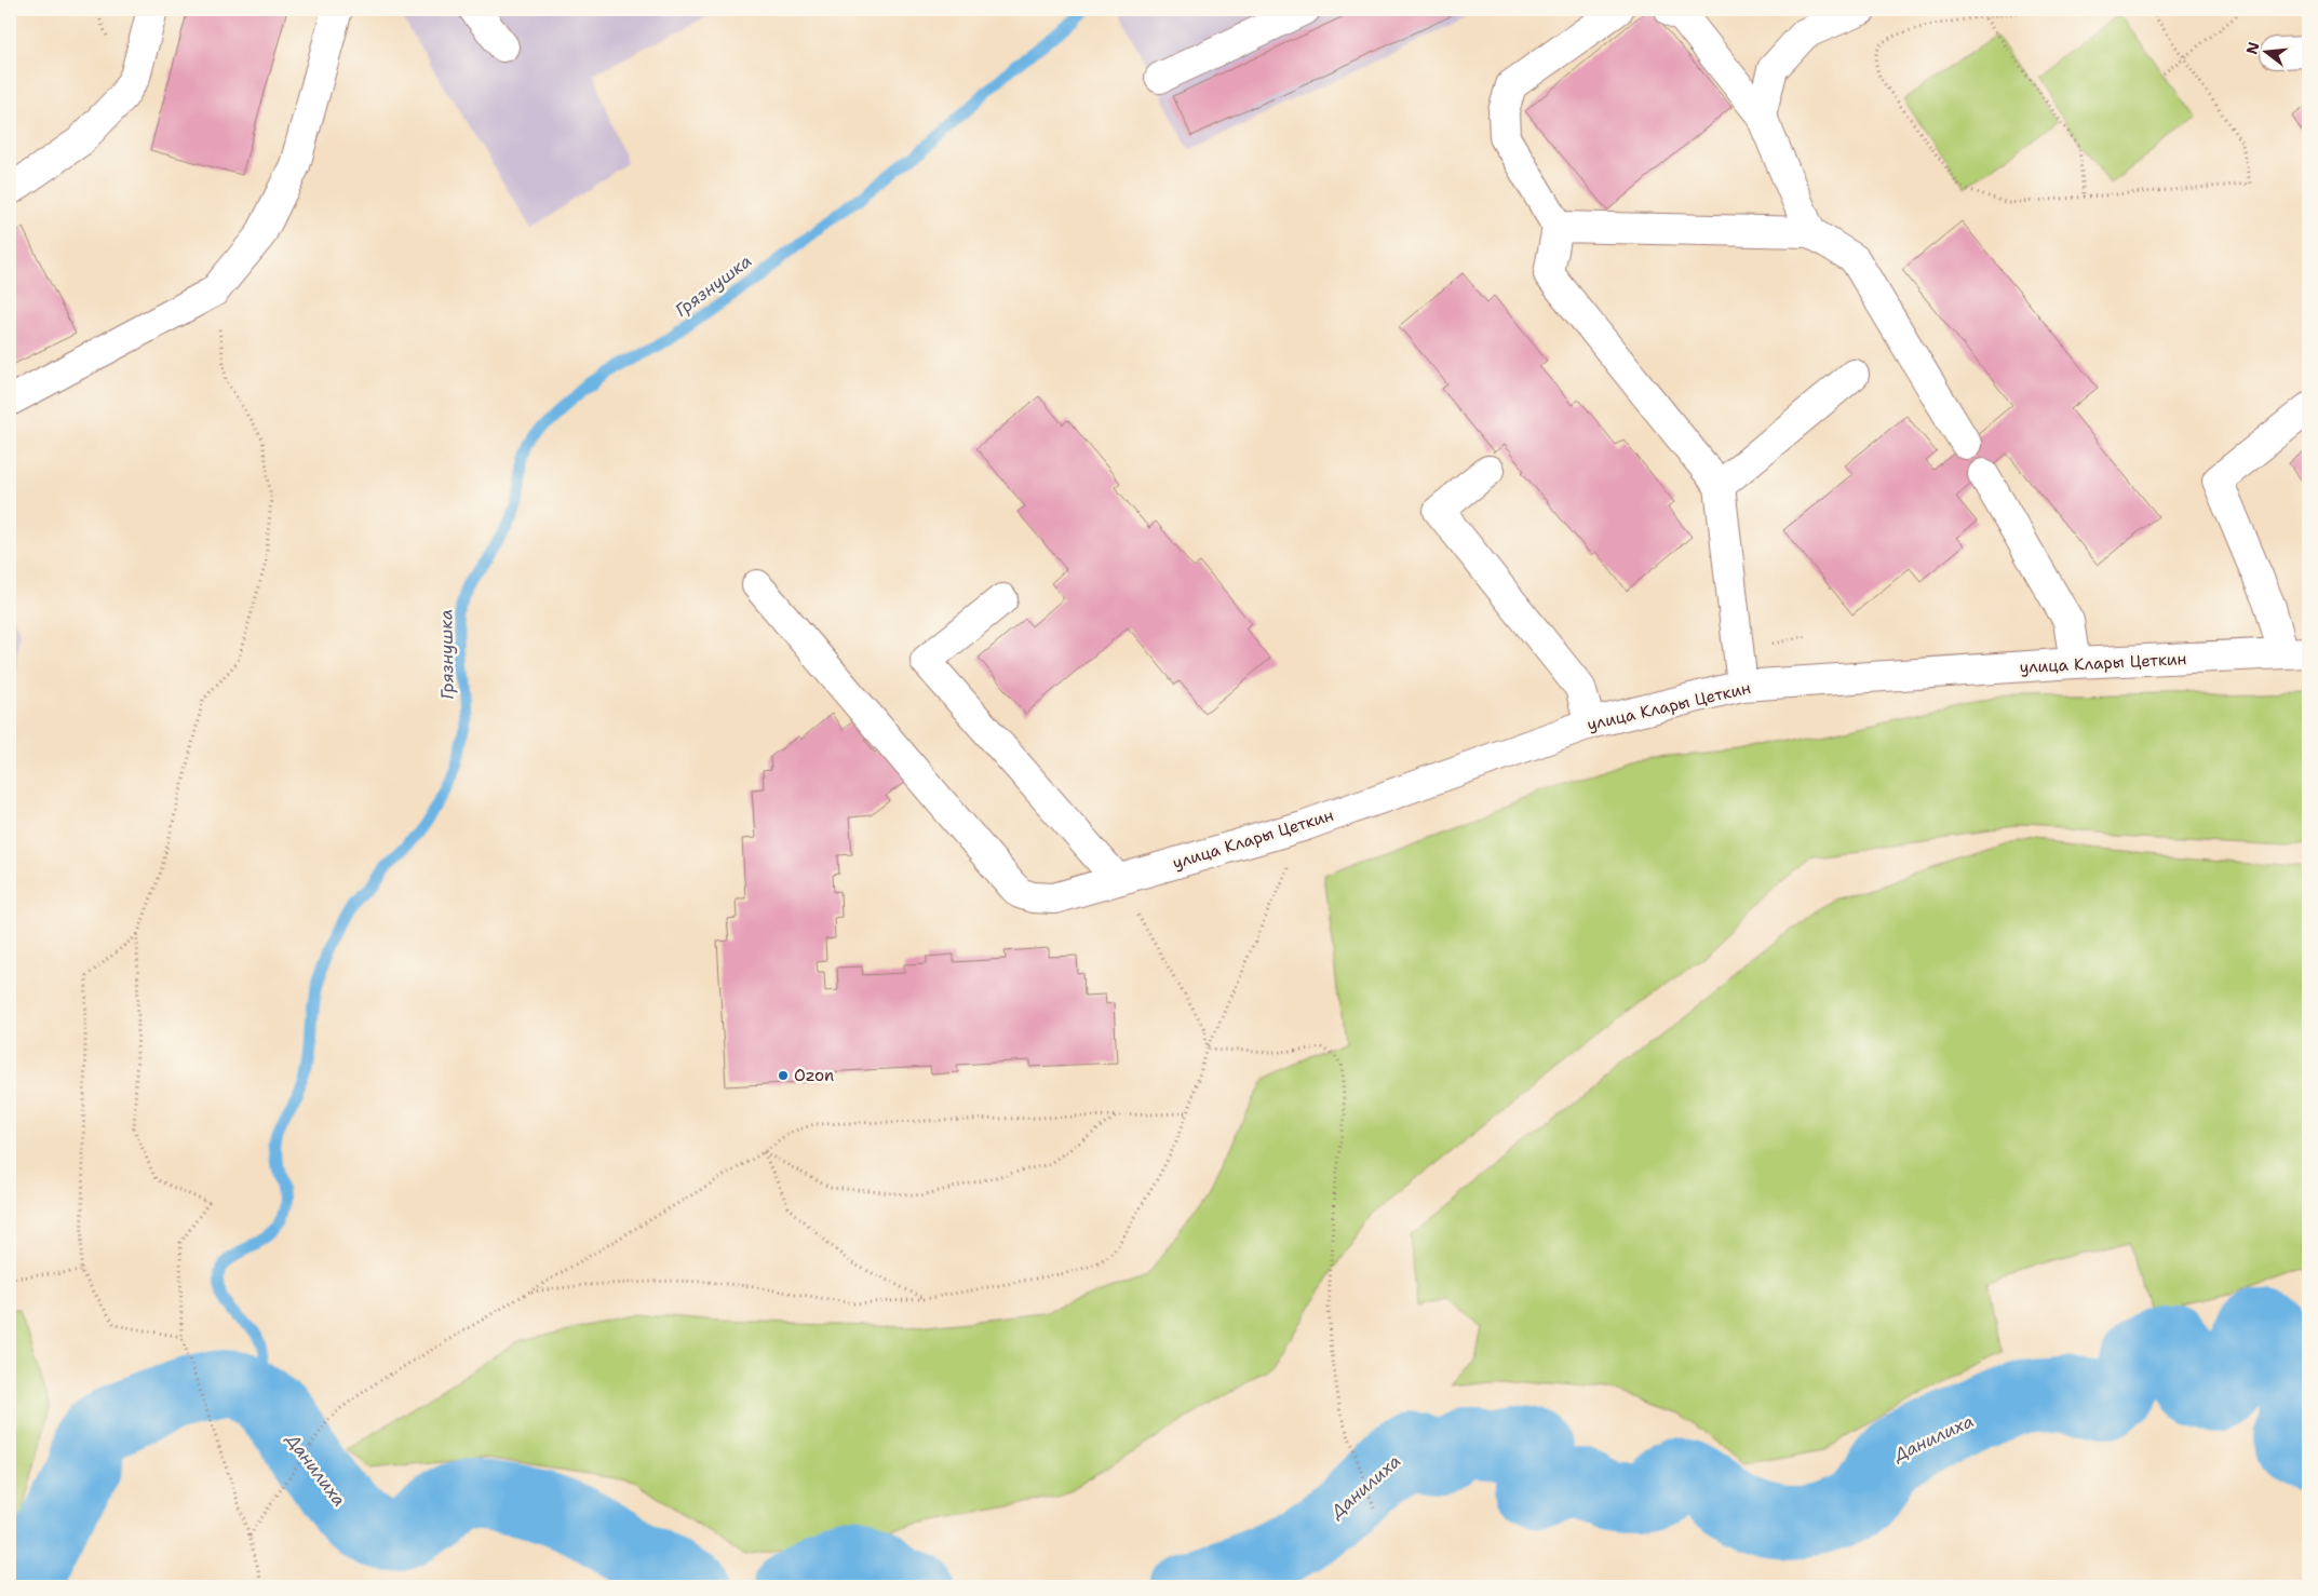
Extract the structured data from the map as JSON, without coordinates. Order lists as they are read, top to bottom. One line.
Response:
{"streets":{"street":["улица Клары Цеткин"]},"water":["Грязнушка","Данилиха"],"places":["Ozon"],"north":"left"}
